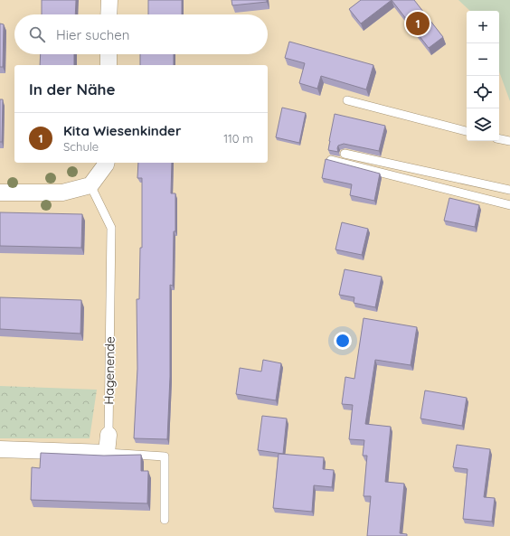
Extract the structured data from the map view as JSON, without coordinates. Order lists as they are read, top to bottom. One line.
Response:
{"streets":{"street":["Hagenende"]},"page":{"pins":"1","map_buttons":["+","−"],"search":"Hier suchen","heading":"In der Nähe","list":[{"mark":"1","name":"Kita Wiesenkinder","note":"Schule","value":"110 m"}]}}
